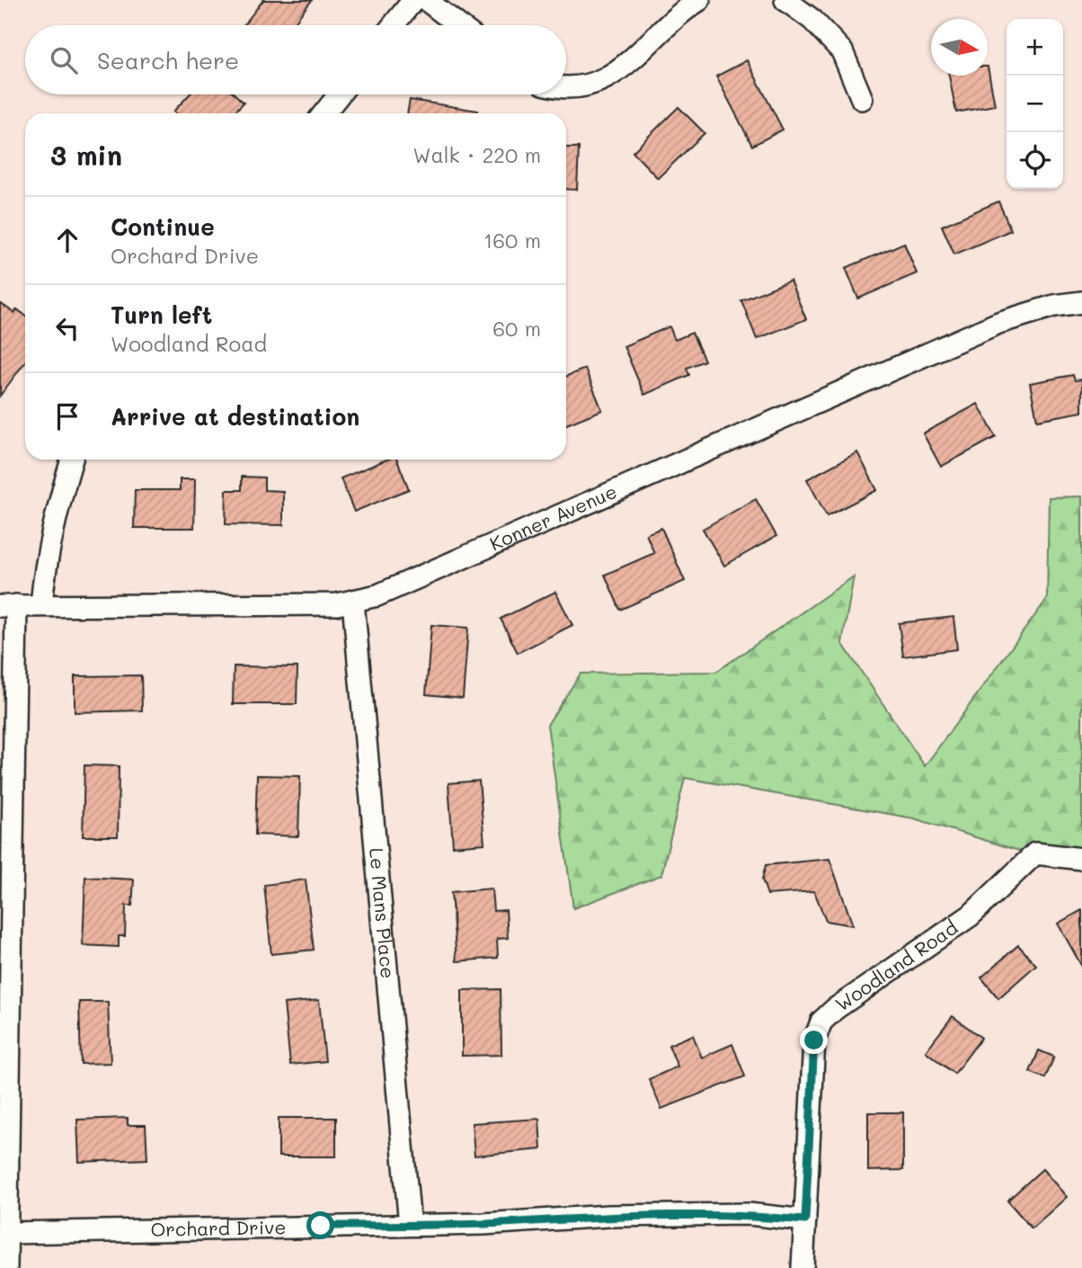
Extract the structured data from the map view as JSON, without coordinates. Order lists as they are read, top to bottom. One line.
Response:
{"streets":{"street":["Konner Avenue","Le Mans Place","Woodland Road","Orchard Drive"]},"crossings":[["Konner Avenue","Le Mans Place"],["Le Mans Place","Orchard Drive"],["Woodland Road","Orchard Drive"]],"north":"right","page":{"map_buttons":["+","−"],"search":"Search here","heading":["3 min","Walk · 220 m"],"list":[["Continue","Orchard Drive","160 m"],["Turn left","Woodland Road","60 m"],"Arrive at destination"]}}
